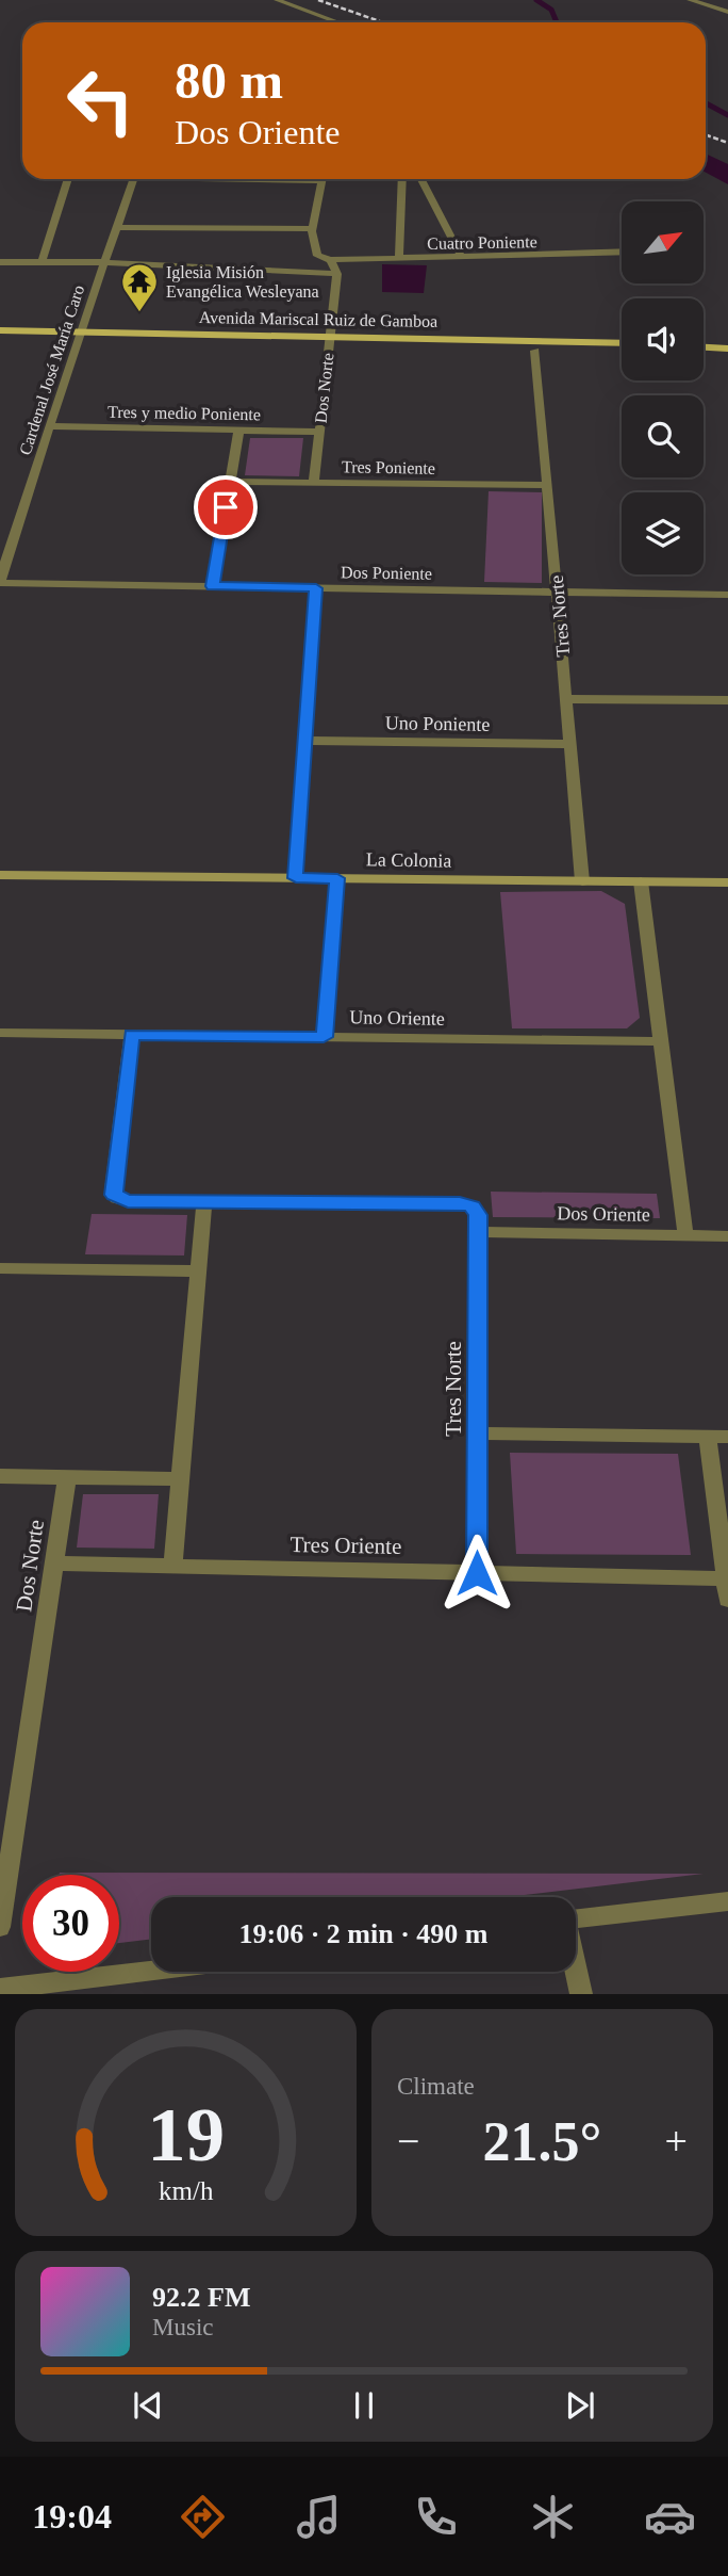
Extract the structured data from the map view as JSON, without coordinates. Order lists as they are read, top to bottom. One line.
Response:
{"streets":{"main road":["Avenida Mariscal Ruiz de Gamboa"],"street":["Cuatro Poniente","Cardenal José María Caro","Dos Norte","Tres y medio Poniente","Tres Poniente","Dos Poniente","Tres Norte","Uno Poniente","La Colonia","Uno Oriente","Dos Oriente","Tres Oriente"]},"crossings":[["Avenida Mariscal Ruiz de Gamboa","Cardenal José María Caro"],["Avenida Mariscal Ruiz de Gamboa","Dos Norte"],["Avenida Mariscal Ruiz de Gamboa","Tres Norte"],["Cardenal José María Caro","Tres y medio Poniente"],["Cardenal José María Caro","Dos Poniente"],["Dos Norte","Tres y medio Poniente"],["Dos Norte","Tres Poniente"],["Dos Norte","Tres Oriente"],["Tres Poniente","Tres Norte"],["Dos Poniente","Tres Norte"],["Tres Norte","Uno Poniente"],["Tres Norte","La Colonia"],["Tres Norte","Dos Oriente"],["Tres Norte","Tres Oriente"]],"places":{"temple":["Iglesia Misión Evangélica Wesleyana"]},"north":"top right","page":{"turn":["80 m","Dos Oriente"],"limit":"30","trip":"19:06 · 2 min · 490 m","tile":"Climate","heat":["−","21.5°","+"],"song":["92.2 FM","Music"],"tabs":"19:04","gauge":["19","km/h"]}}
